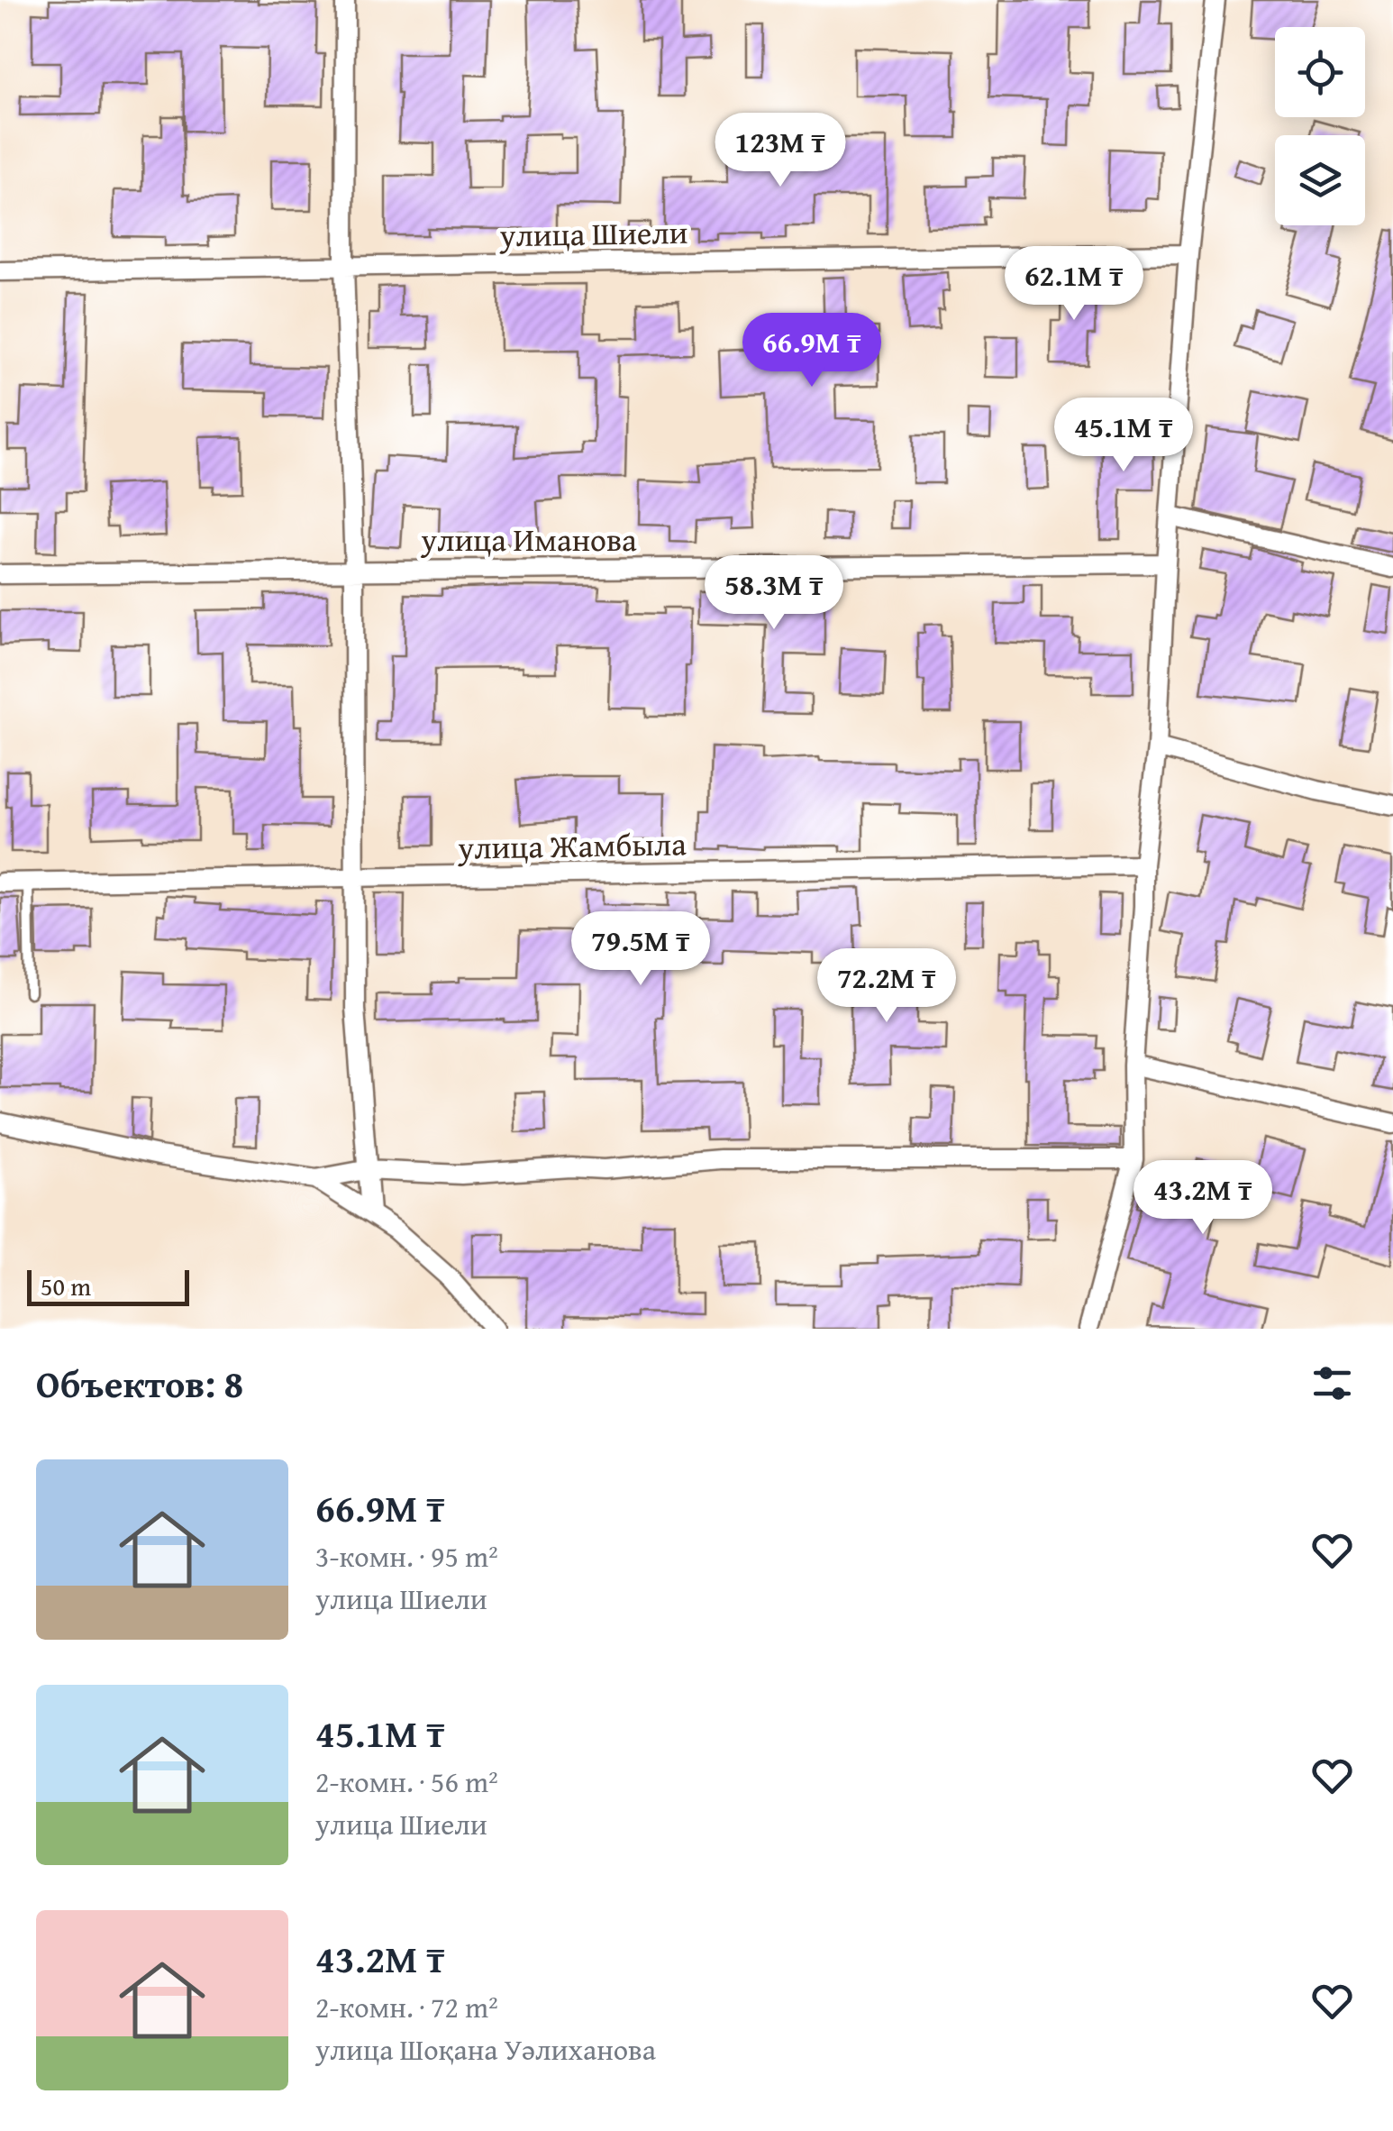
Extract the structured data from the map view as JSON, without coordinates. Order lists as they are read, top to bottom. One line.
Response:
{"streets":{"street":["улица Шиели","улица Иманова","улица Жамбыла"]},"scale_bar":"50 m","page":{"price":["123M ₸","62.1M ₸","66.9M ₸","45.1M ₸","58.3M ₸","79.5M ₸","72.2M ₸","43.2M ₸"],"scale":"50 m","heading":"Объектов: 8","list":[{"name":"66.9M ₸","note":"3-комн. · 95 m² · улица Шиели"},{"name":"45.1M ₸","note":"2-комн. · 56 m² · улица Шиели"},{"name":"43.2M ₸","note":"2-комн. · 72 m² · улица Шоқана Уәлиханова"}]}}
